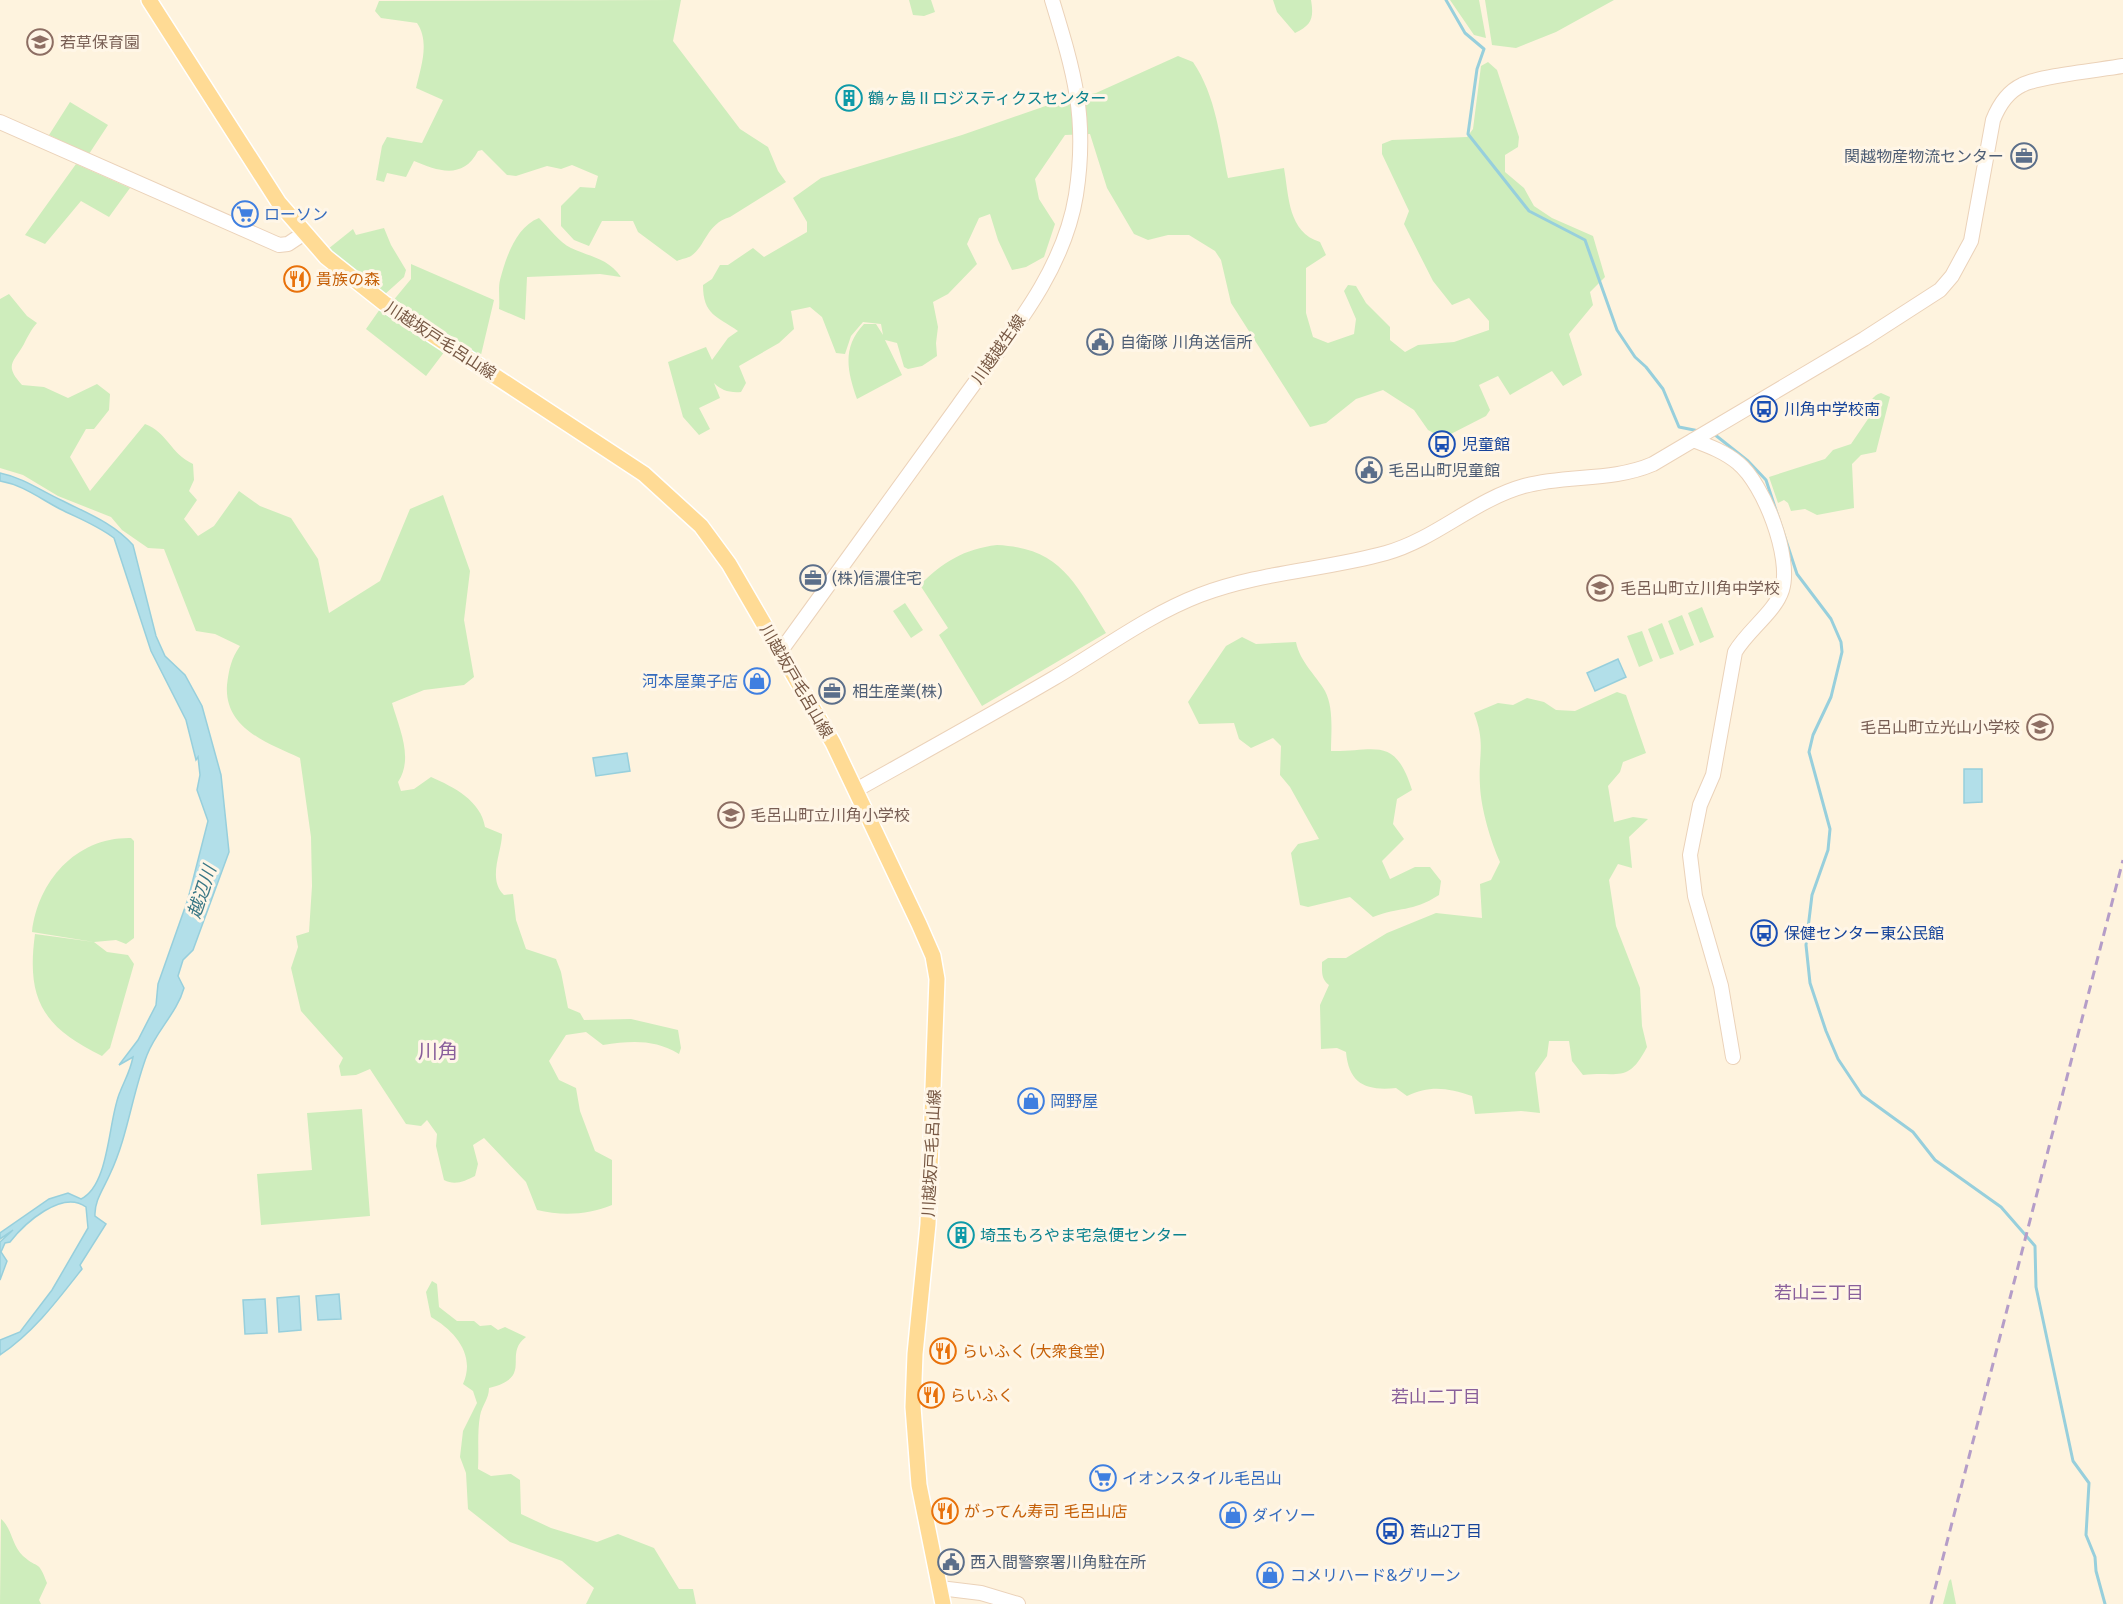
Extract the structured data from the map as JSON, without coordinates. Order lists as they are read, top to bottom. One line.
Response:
{"streets":{"main road":["川越坂戸毛呂山線"],"street":["川越越生線"]},"crossings":[["川越坂戸毛呂山線","川越越生線"]],"districts":["川角","若山三丁目","若山二丁目"],"water":["越辺川"],"places":{"school or university":["若草保育園","毛呂山町立川角中学校","毛呂山町立光山小学校","毛呂山町立川角小学校"],"building":["鶴ヶ島Ⅱロジスティクスセンター","埼玉もろやま宅急便センター"],"office":["関越物産物流センター","(株)信濃住宅","相生産業(株)"],"supermarket":["ローソン","イオンスタイル毛呂山"],"restaurant":["貴族の森","らいふく (大衆食堂)","らいふく","がってん寿司 毛呂山店"],"public building":["自衛隊 川角送信所","毛呂山町児童館","西入間警察署川角駐在所"],"bus stop":["川角中学校南","児童館","保健センター東公民館","若山2丁目"],"shop":["河本屋菓子店","岡野屋","ダイソー","コメリハード&グリーン"]}}
